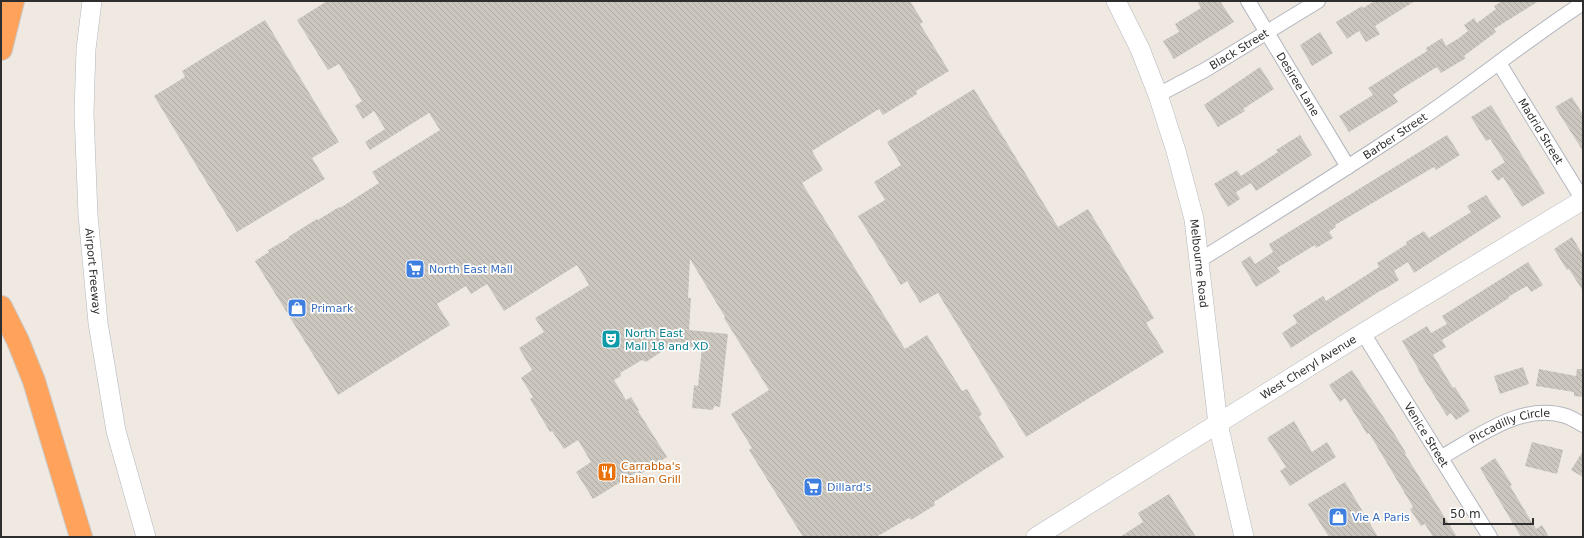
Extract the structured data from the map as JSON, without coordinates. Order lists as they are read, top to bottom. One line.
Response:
{"streets":{"main road":["Melbourne Road","Airport Freeway","West Cheryl Avenue"],"street":["Black Street","Desiree Lane","Madrid Street","Barber Street","Piccadilly Circle","Venice Street"]},"crossings":[["Black Street","Desiree Lane"],["Black Street","Melbourne Road"],["Desiree Lane","Barber Street"],["Madrid Street","Barber Street"],["Madrid Street","West Cheryl Avenue"],["Barber Street","Melbourne Road"],["Melbourne Road","West Cheryl Avenue"],["West Cheryl Avenue","Venice Street"],["Piccadilly Circle","Venice Street"]],"places":{"supermarket":["North East Mall","Dillard's"],"shop":["Primark","Vie A Paris"],"theatre":["North East Mall 18 and XD"],"restaurant":["Carrabba's Italian Grill"]},"scale_bar":"50 m"}
